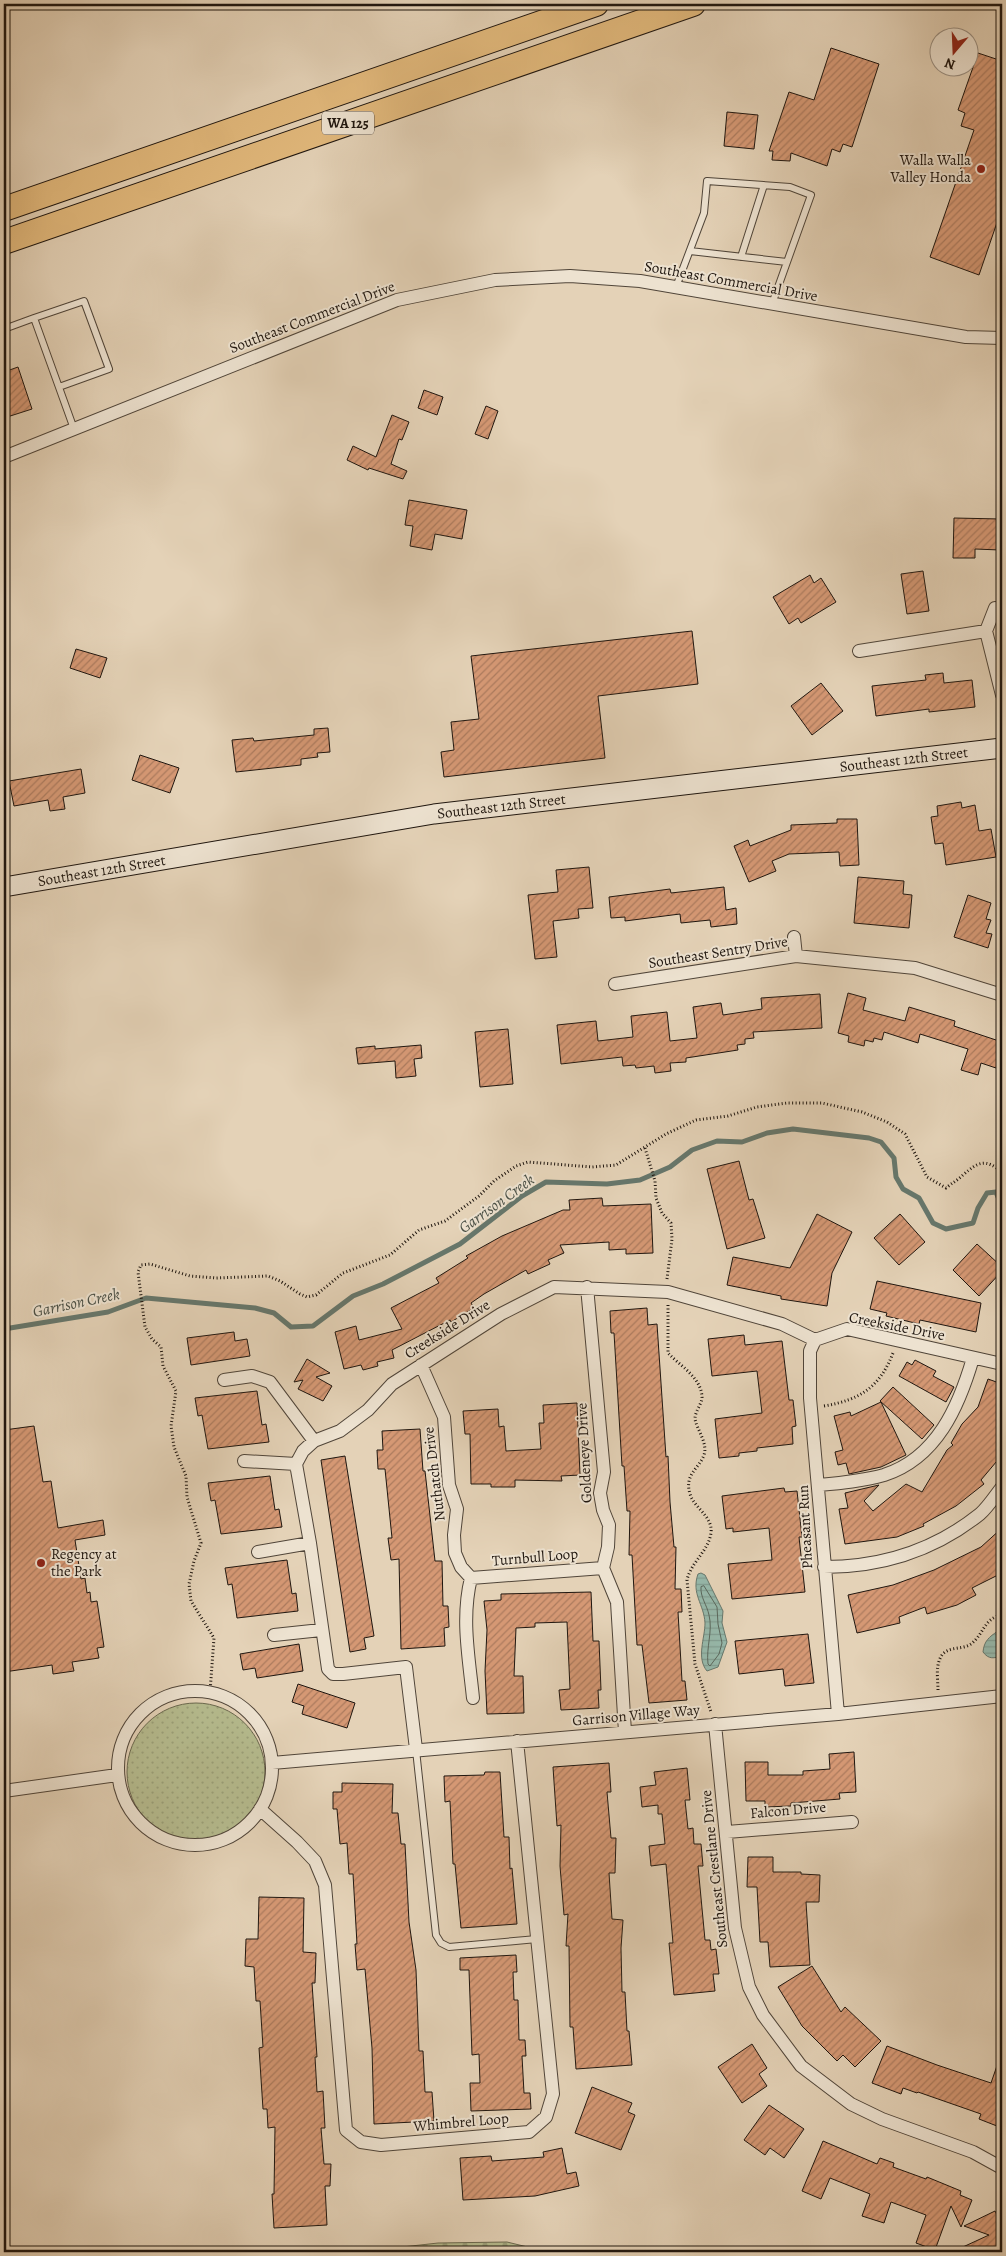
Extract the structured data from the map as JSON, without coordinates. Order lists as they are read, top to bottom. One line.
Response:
{"streets":{"highway":["WA 125"],"main road":["Southeast 12th Street"],"street":["Southeast Commercial Drive","Southeast Sentry Drive","Creekside Drive","Goldeneye Drive","Nuthatch Drive","Pheasant Run","Turnbull Loop","Garrison Village Way","Falcon Drive","Southeast Crestlane Drive","Whimbrel Loop"]},"crossings":[["Creekside Drive","Goldeneye Drive"],["Creekside Drive","Nuthatch Drive"],["Creekside Drive","Pheasant Run"],["Goldeneye Drive","Turnbull Loop"],["Nuthatch Drive","Turnbull Loop"],["Pheasant Run","Garrison Village Way"],["Garrison Village Way","Southeast Crestlane Drive"],["Garrison Village Way","Whimbrel Loop"],["Falcon Drive","Southeast Crestlane Drive"]],"water":["Garrison Creek"],"places":["Walla Walla Valley Honda","Regency at the Park"],"north":"bottom"}
